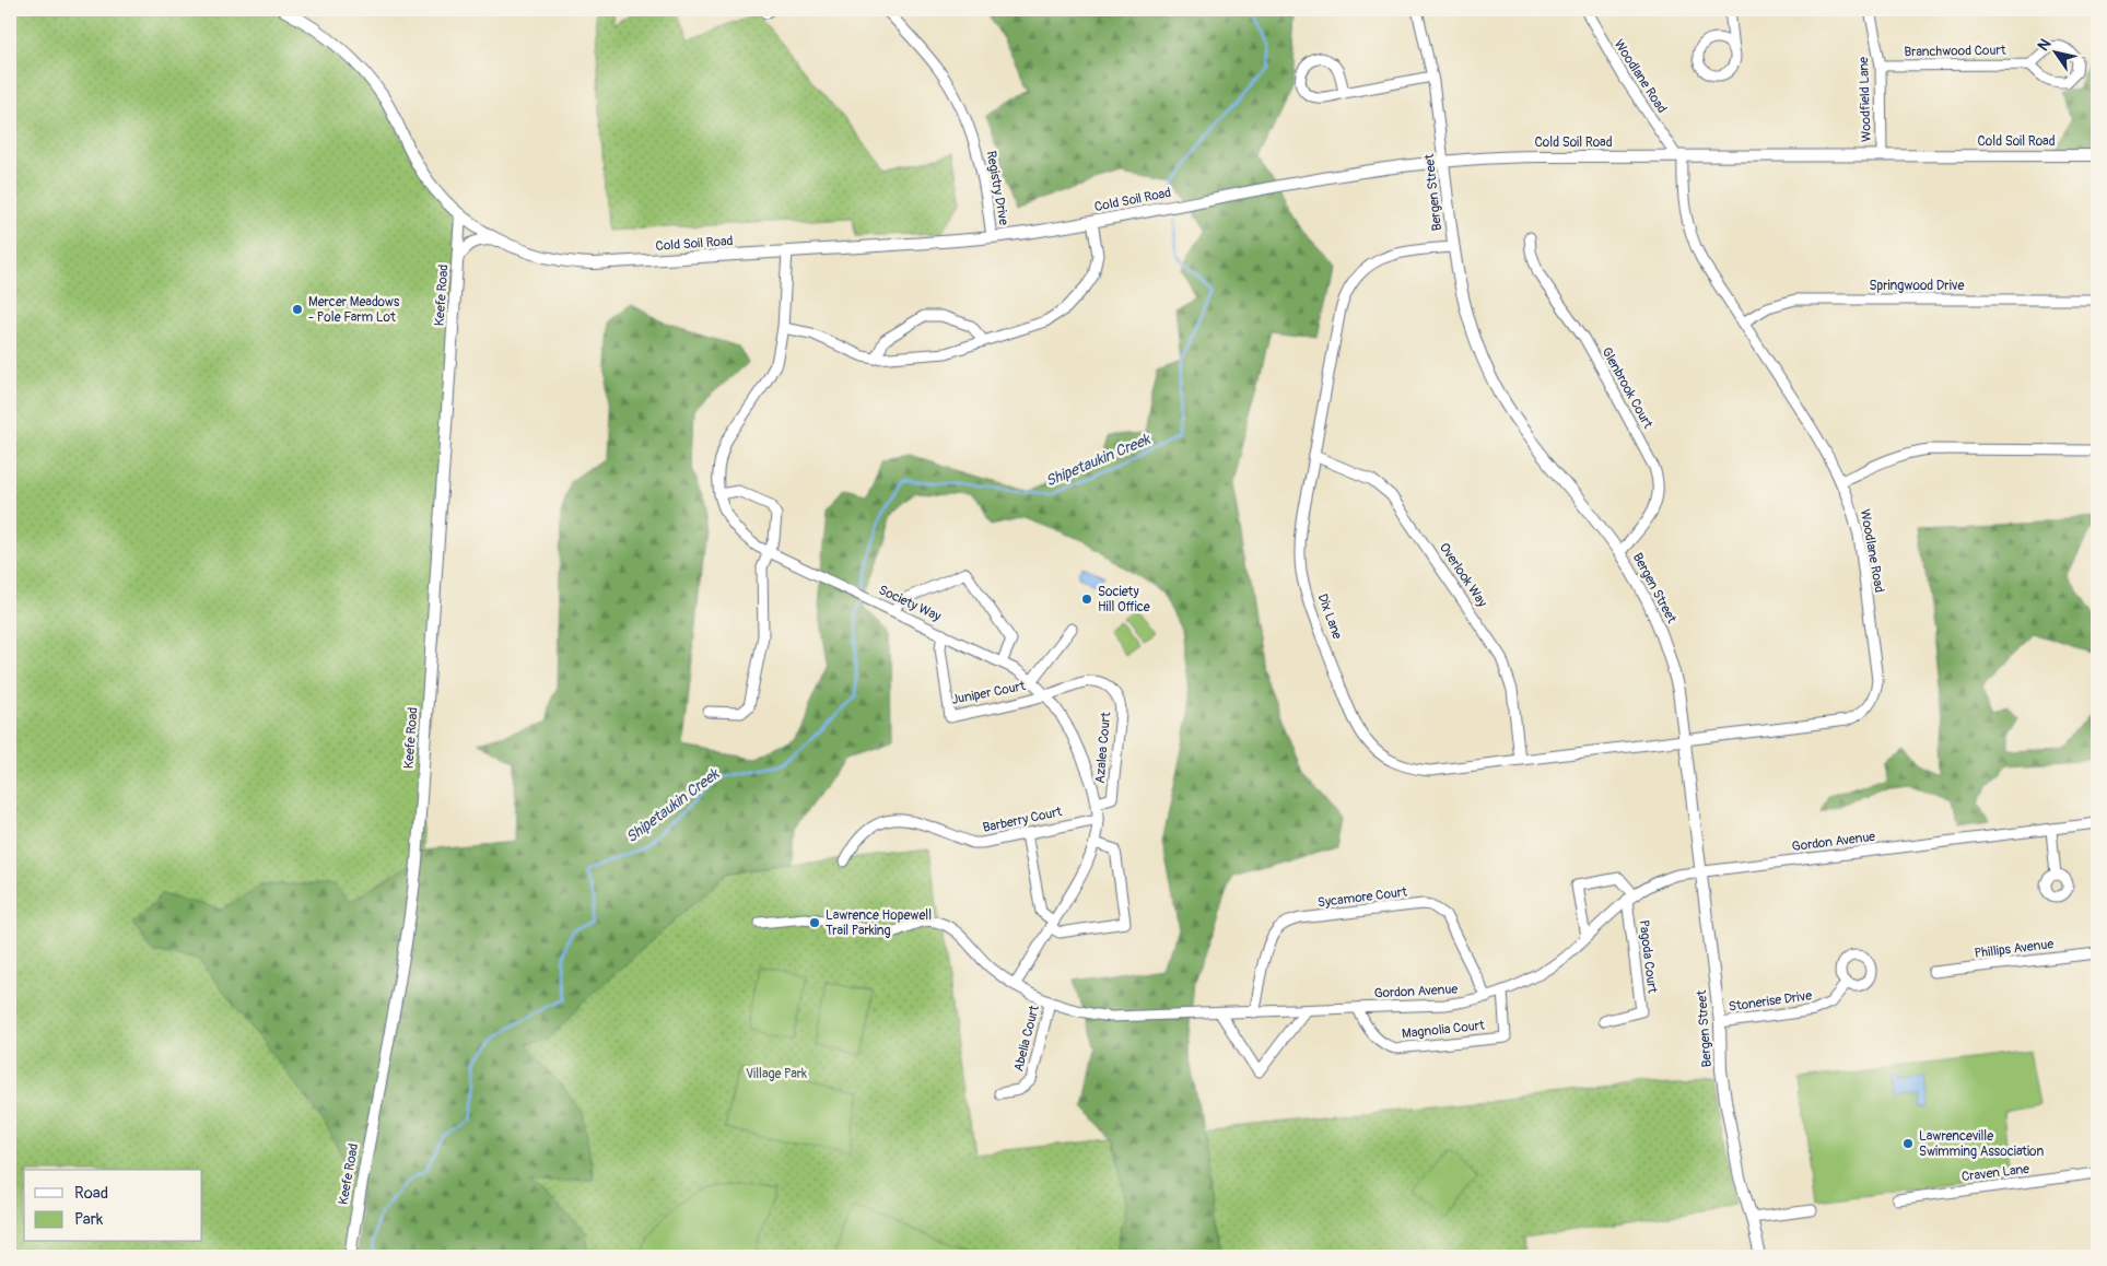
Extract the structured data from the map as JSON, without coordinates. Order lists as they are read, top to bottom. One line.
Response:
{"streets":{"street":["Branchwood Court","Woodlane Road","Woodfield Lane","Cold Soil Road","Registry Drive","Bergen Street","Springwood Drive","Keefe Road","Glenbrook Court","Overlook Way","Society Way","Dix Lane","Juniper Court","Azalea Court","Barberry Court","Gordon Avenue","Sycamore Court","Phillips Avenue","Pagoda Court","Stonerise Drive","Magnolia Court","Abelia Court","Craven Lane"]},"crossings":[["Branchwood Court","Woodfield Lane"],["Woodlane Road","Cold Soil Road"],["Woodlane Road","Bergen Street"],["Woodlane Road","Springwood Drive"],["Woodlane Road","Dix Lane"],["Woodfield Lane","Cold Soil Road"],["Cold Soil Road","Registry Drive"],["Cold Soil Road","Bergen Street"],["Cold Soil Road","Keefe Road"],["Cold Soil Road","Society Way"],["Bergen Street","Glenbrook Court"],["Bergen Street","Dix Lane"],["Bergen Street","Gordon Avenue"],["Bergen Street","Stonerise Drive"],["Overlook Way","Dix Lane"],["Society Way","Juniper Court"],["Society Way","Azalea Court"],["Society Way","Barberry Court"],["Society Way","Gordon Avenue"],["Juniper Court","Azalea Court"],["Gordon Avenue","Sycamore Court"],["Gordon Avenue","Pagoda Court"],["Gordon Avenue","Magnolia Court"],["Gordon Avenue","Abelia Court"]],"water":["Shipetaukin Creek"],"parks":["Village Park"],"places":["Mercer Meadows - Pole Farm Lot","Society Hill Office","Lawrence Hopewell Trail Parking","Lawrenceville Swimming Association"],"legend":["Road","Park"],"north":"top left"}
